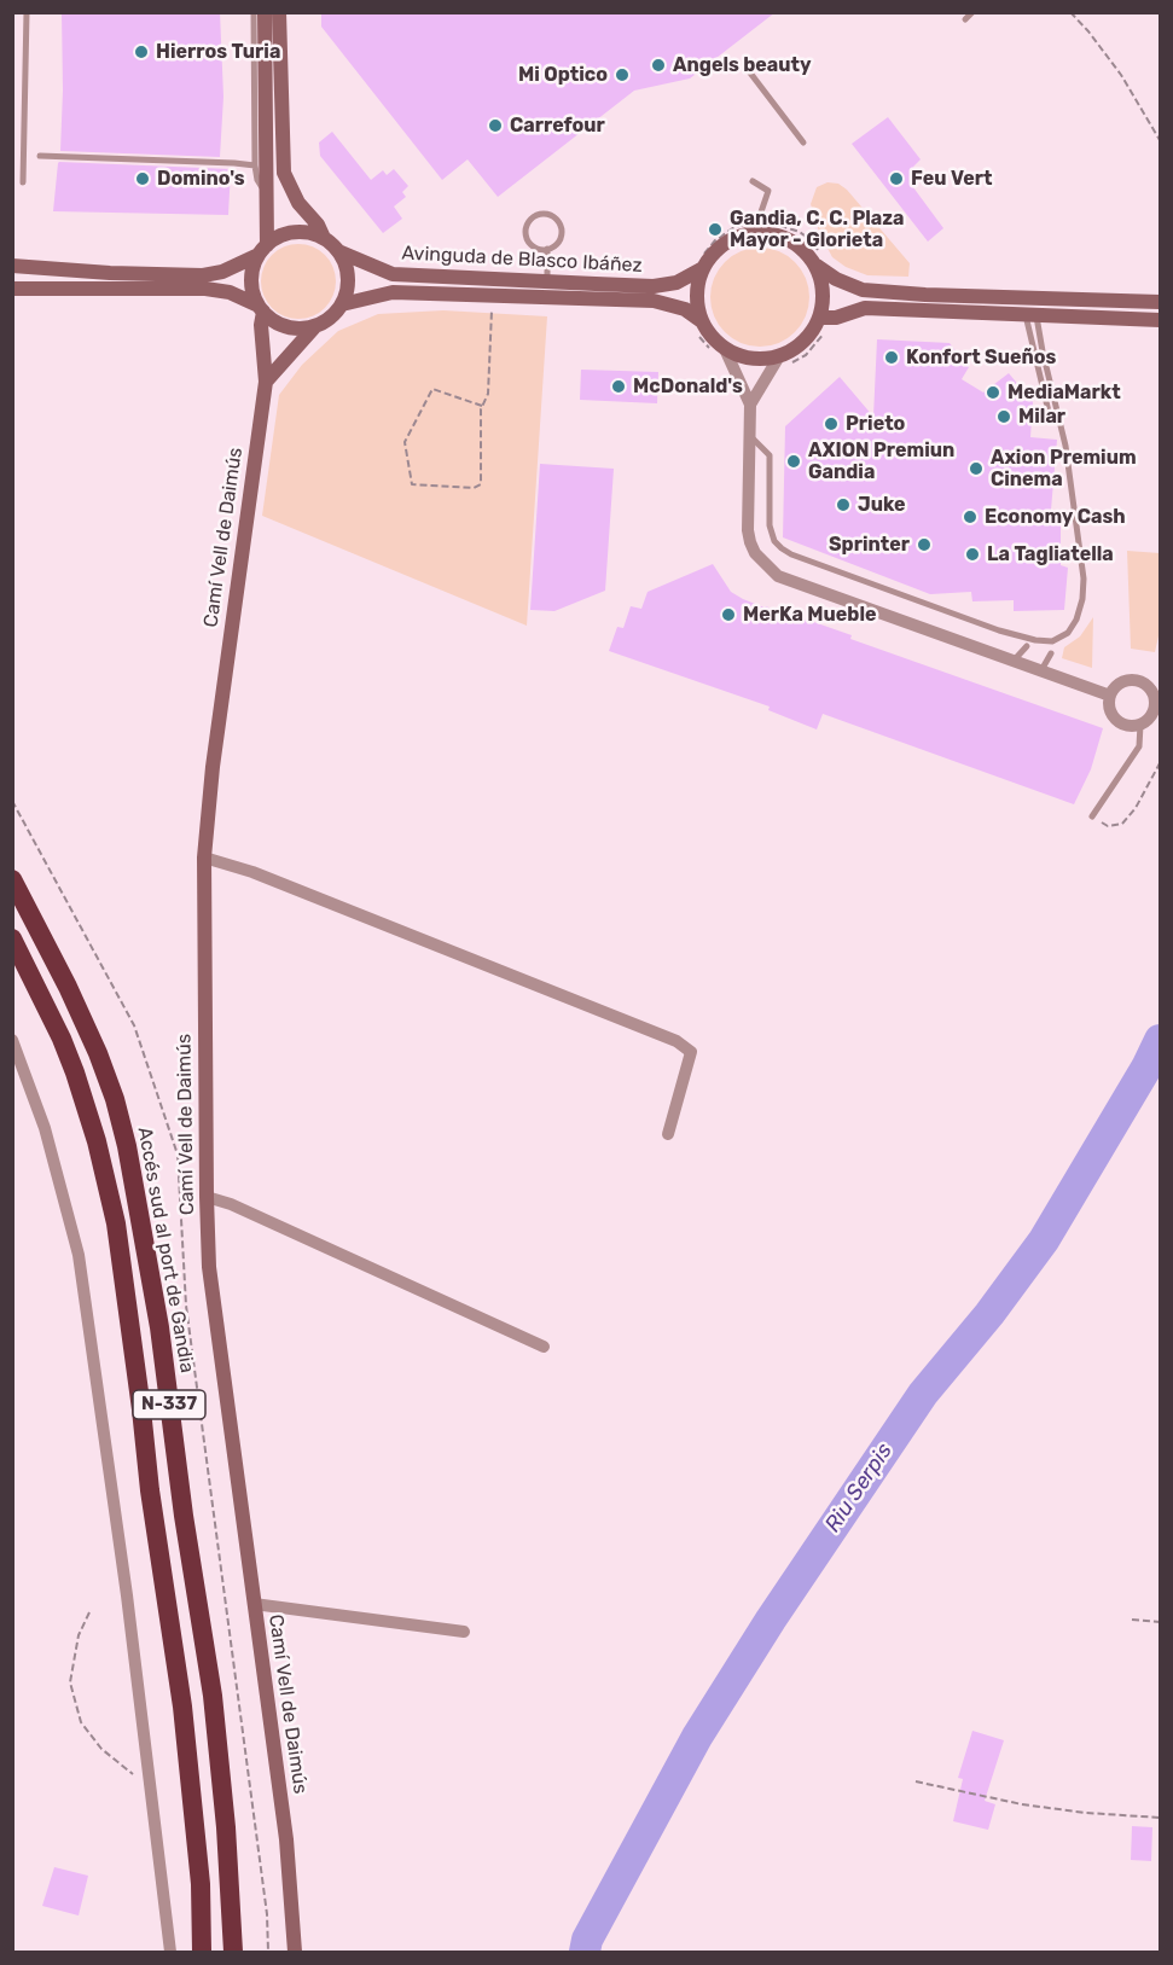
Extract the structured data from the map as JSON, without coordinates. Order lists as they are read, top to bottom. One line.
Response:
{"streets":{"highway":["Accés sud al port de Gandia","N-337"],"main road":["Avinguda de Blasco Ibáñez","Camí Vell de Daimús"]},"crossings":[["Avinguda de Blasco Ibáñez","Camí Vell de Daimús"]],"water":["Riu Serpis"],"places":["Hierros Turia","Angels beauty","Mi Optico","Carrefour","Domino's","Feu Vert","Gandia, C. C. Plaza Mayor - Glorieta","Konfort Sueños","McDonald's","MediaMarkt","Milar","Prieto","AXION Premiun Gandia","Axion Premium Cinema","Juke","Economy Cash","Sprinter","La Tagliatella","MerKa Mueble"]}
